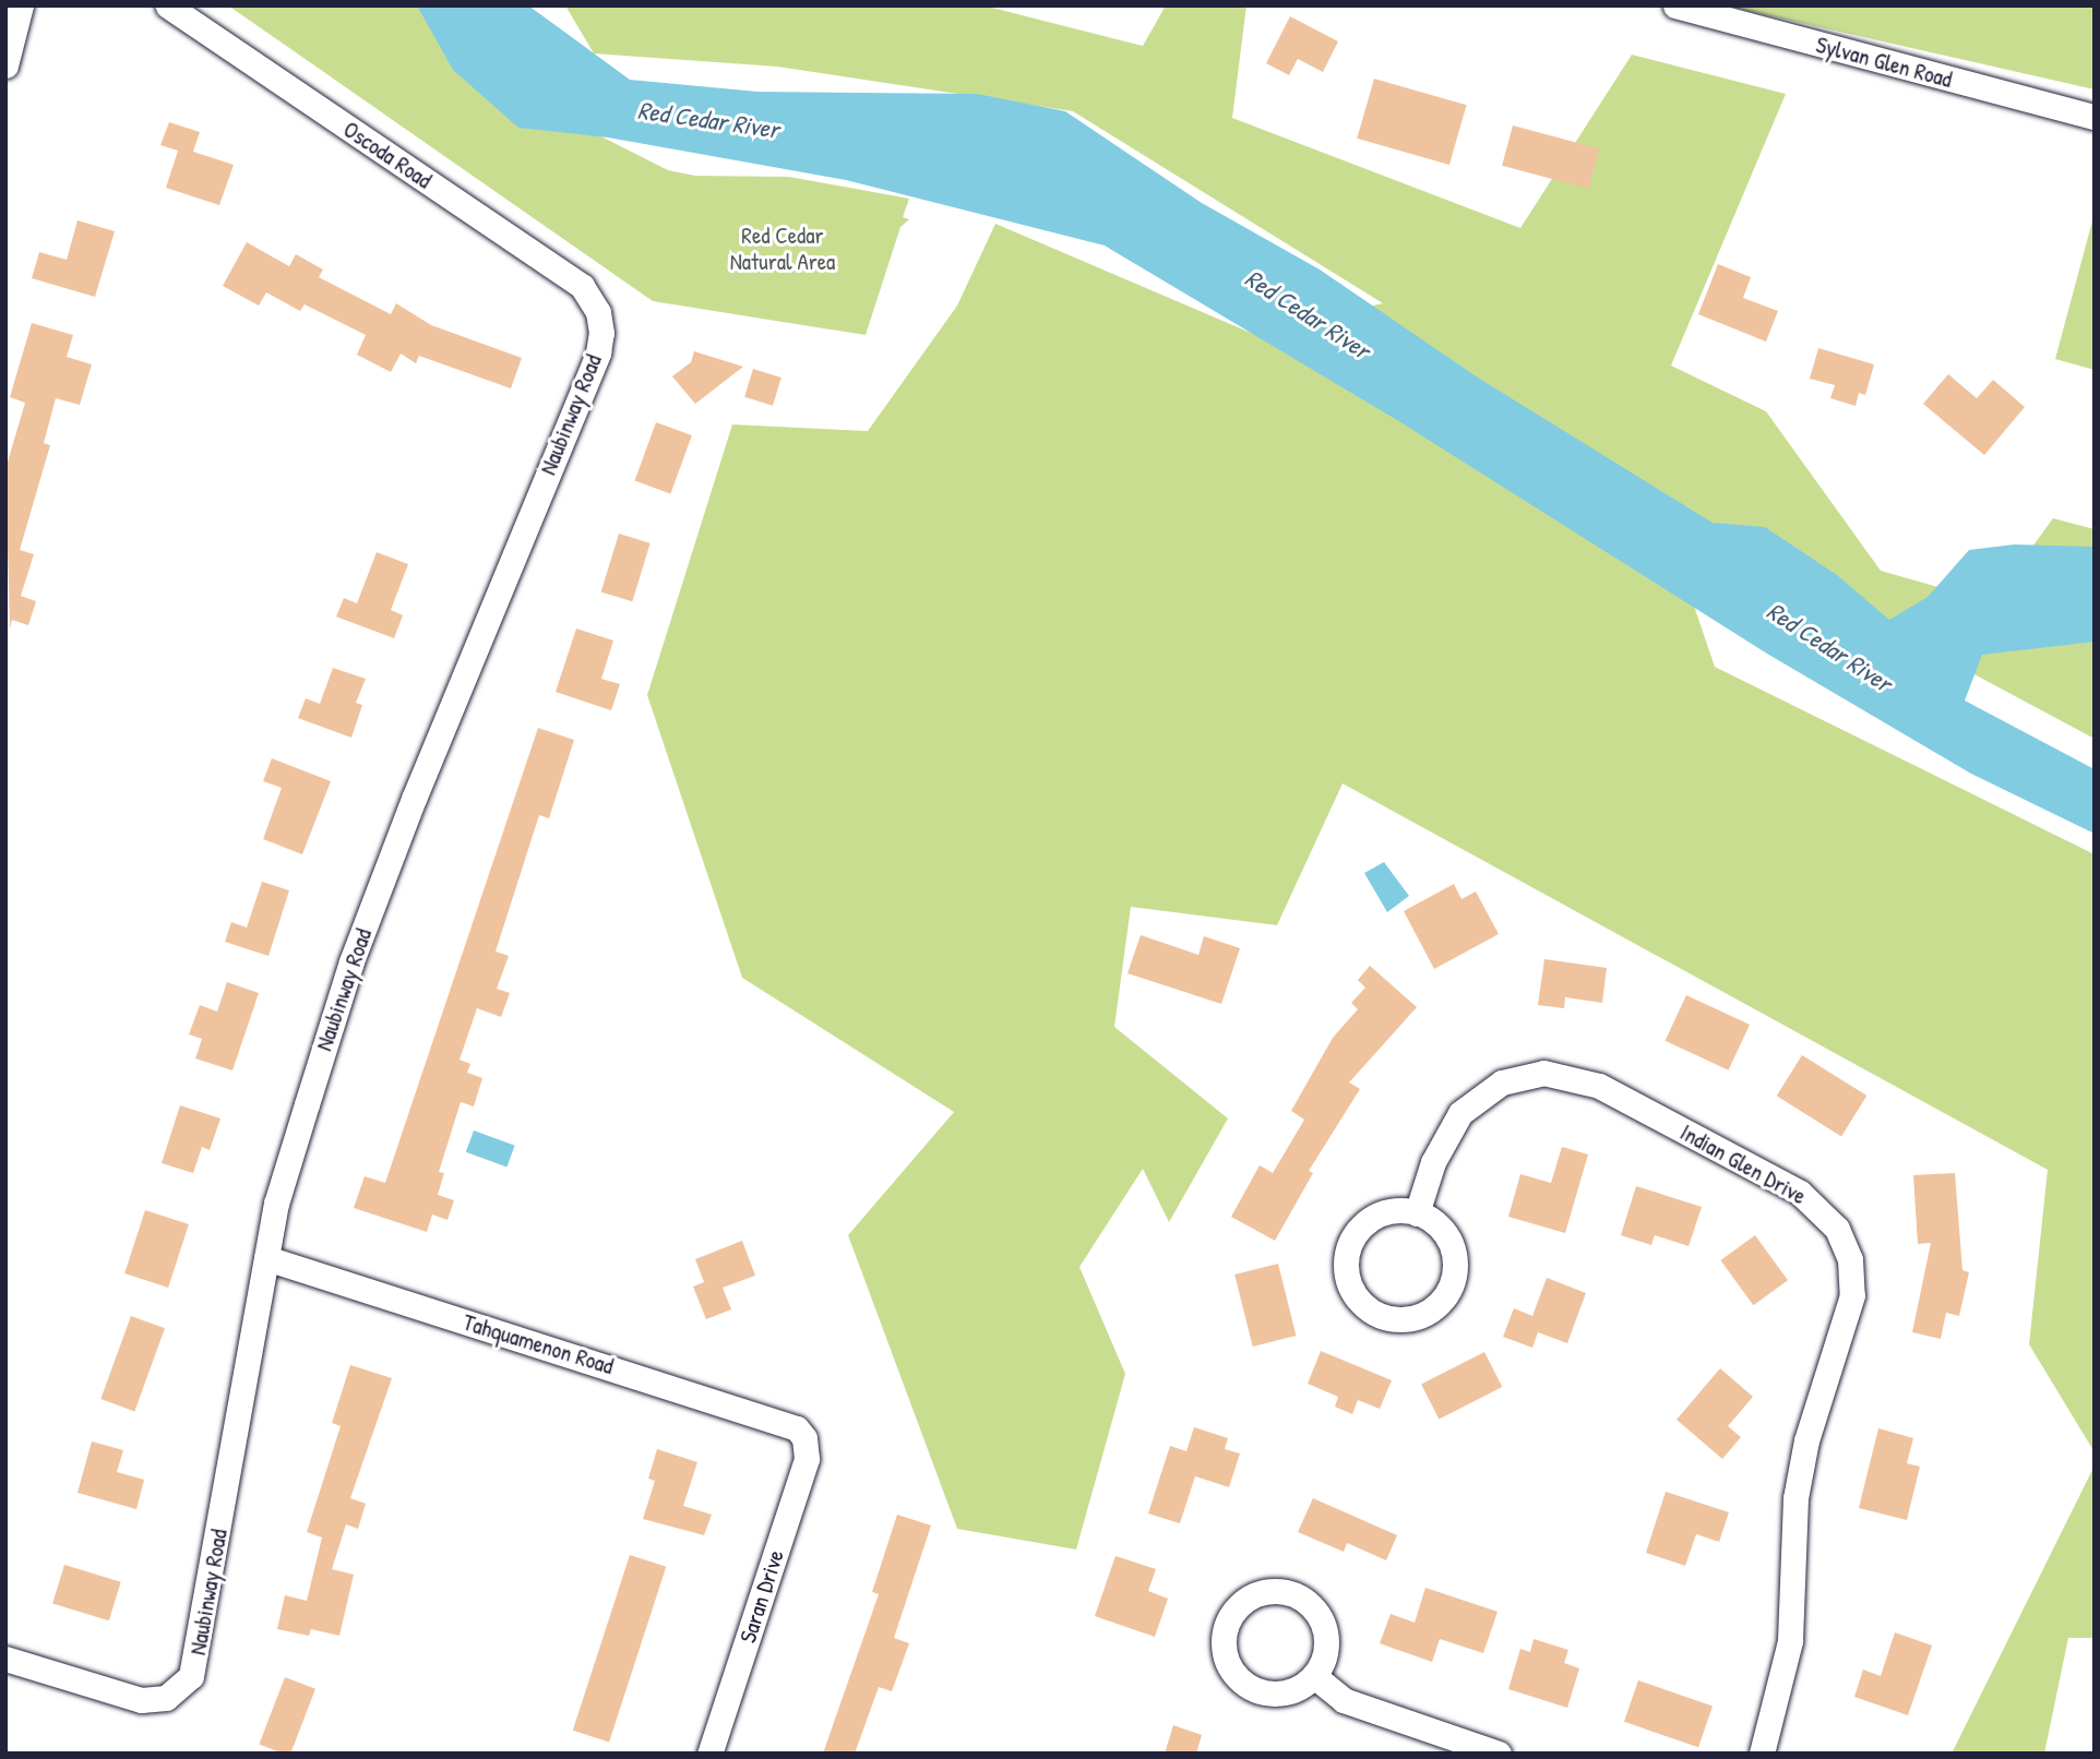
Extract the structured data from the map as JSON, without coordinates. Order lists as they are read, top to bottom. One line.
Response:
{"streets":{"street":["Sylvan Glen Road","Oscoda Road","Naubinway Road","Indian Glen Drive","Tahquamenon Road","Saran Drive"]},"crossings":[["Oscoda Road","Naubinway Road"],["Naubinway Road","Tahquamenon Road"],["Tahquamenon Road","Saran Drive"]],"water":["Red Cedar River"],"parks":["Red Cedar Natural Area"]}
